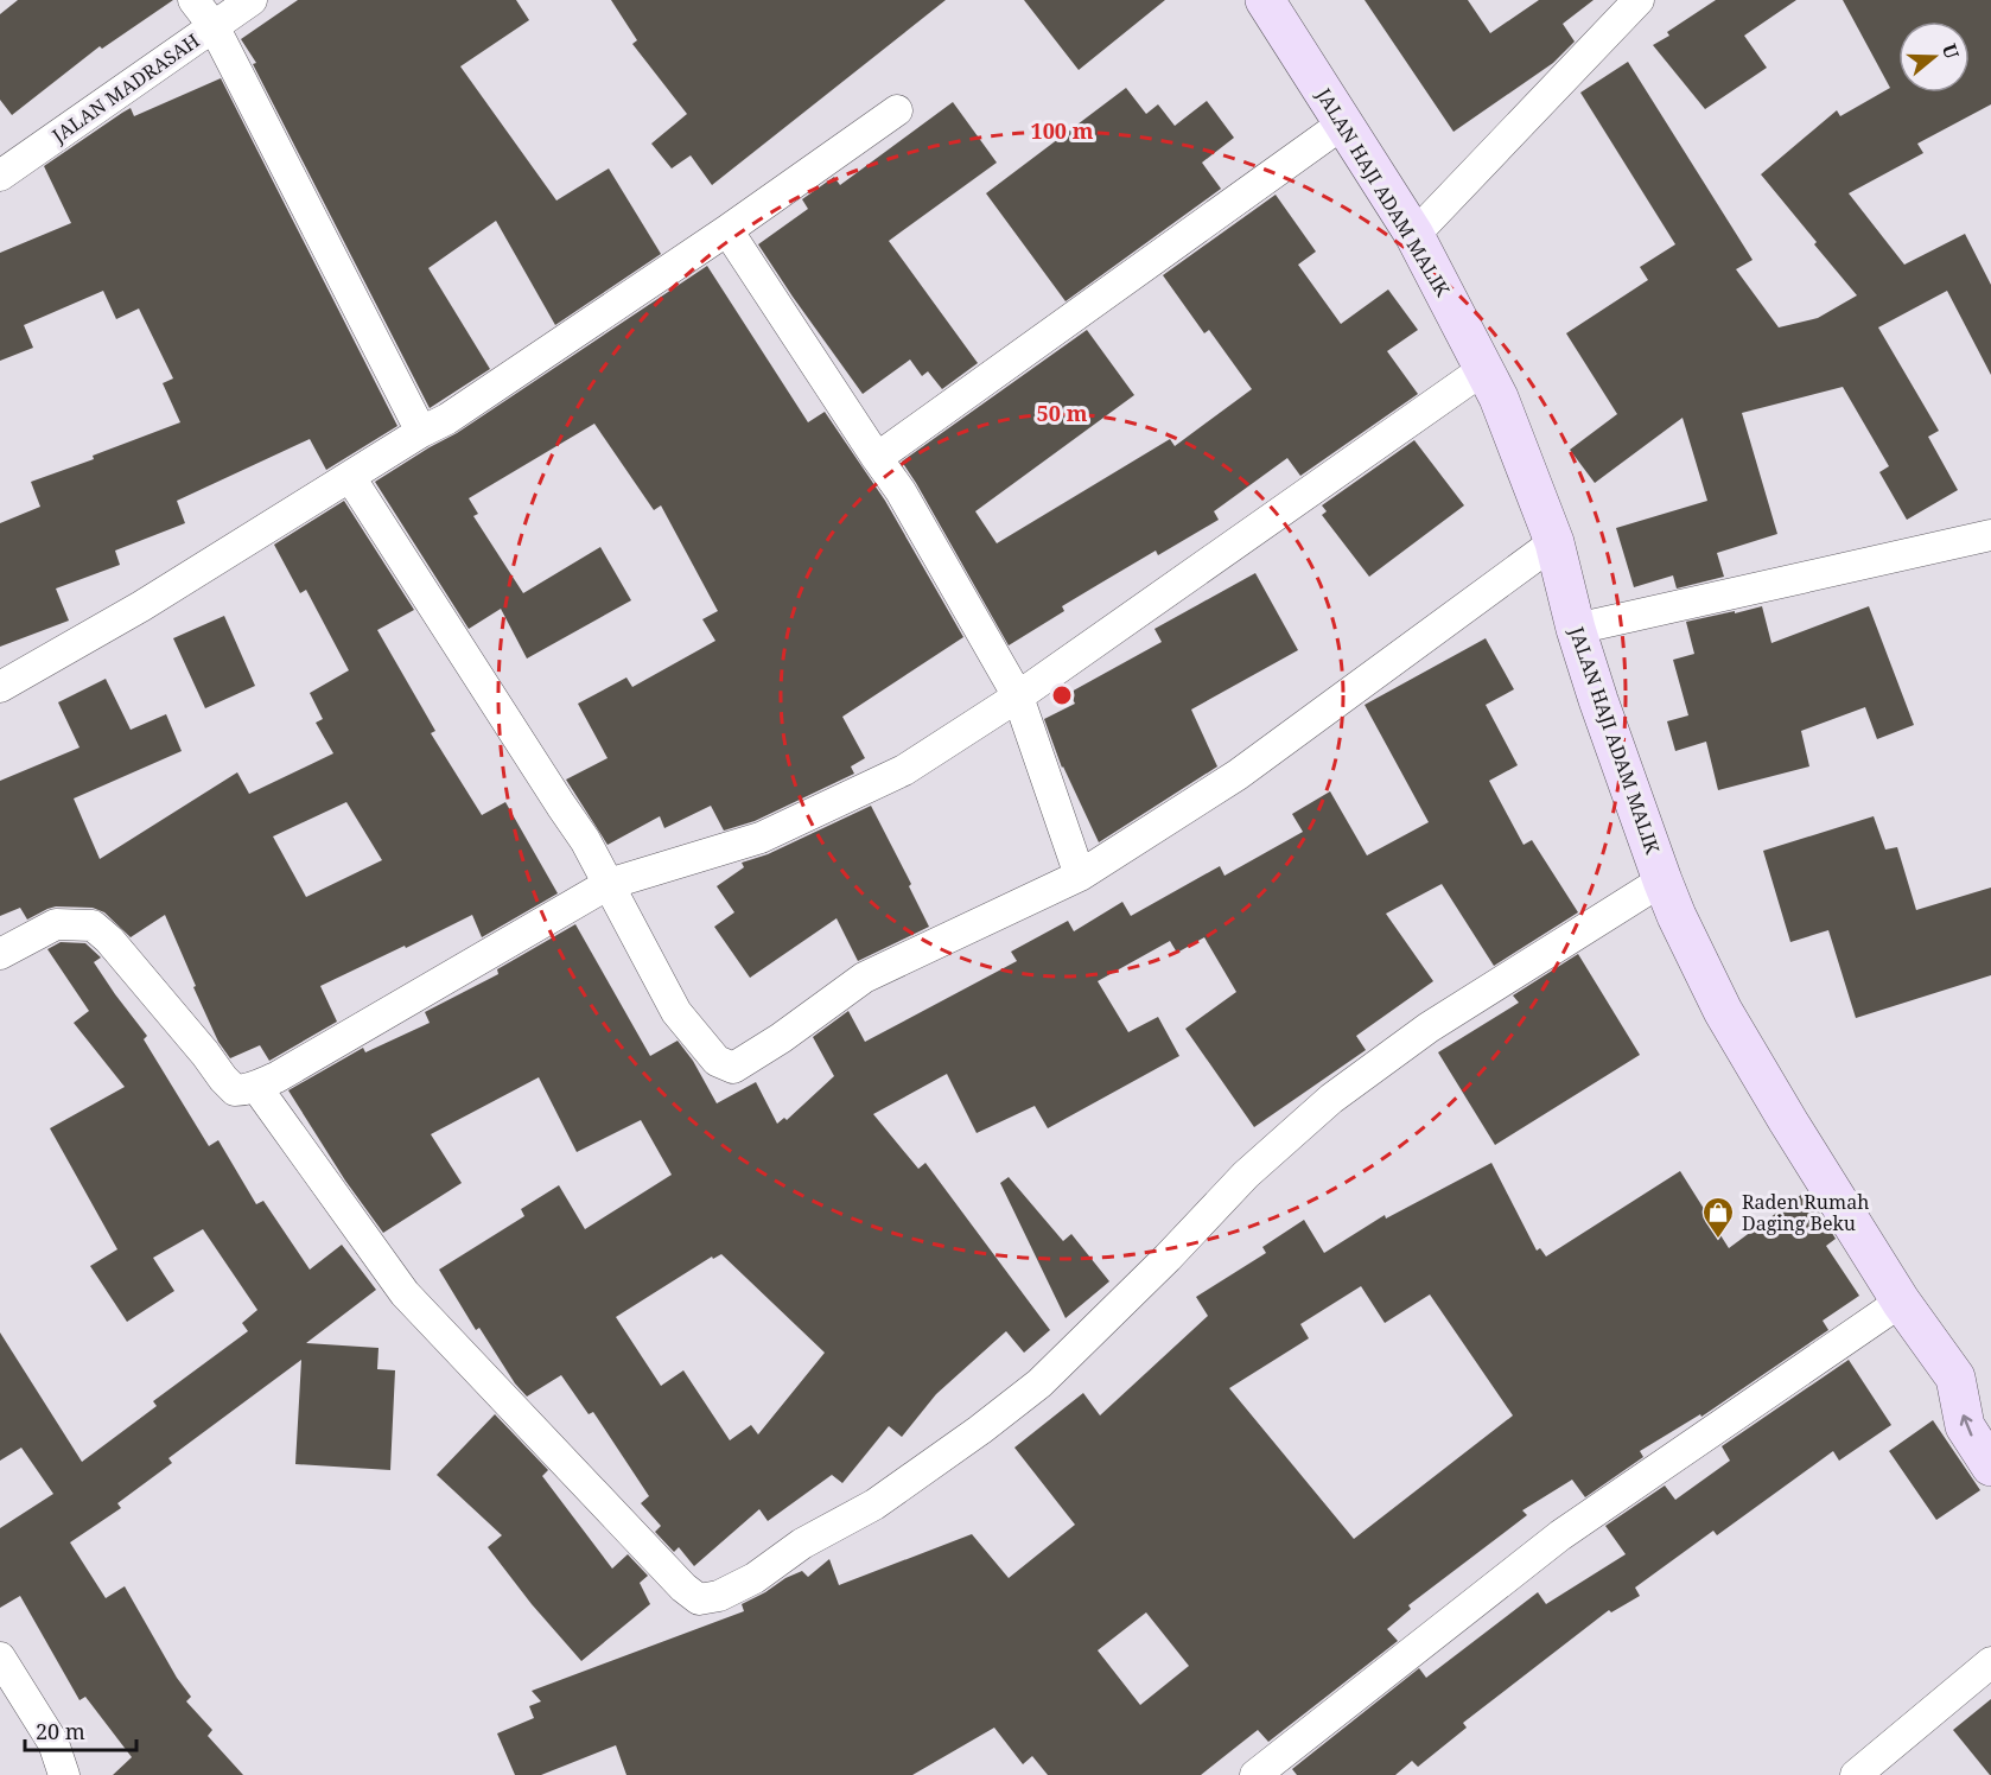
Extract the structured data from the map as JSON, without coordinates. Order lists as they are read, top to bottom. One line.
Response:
{"streets":{"main road":["JALAN HAJI ADAM MALIK"],"street":["JALAN MADRASAH"]},"places":{"shop":["Raden Rumah Daging Beku"]},"scale_bar":"20 m","north":"right","rings":["100 m","50 m"]}
